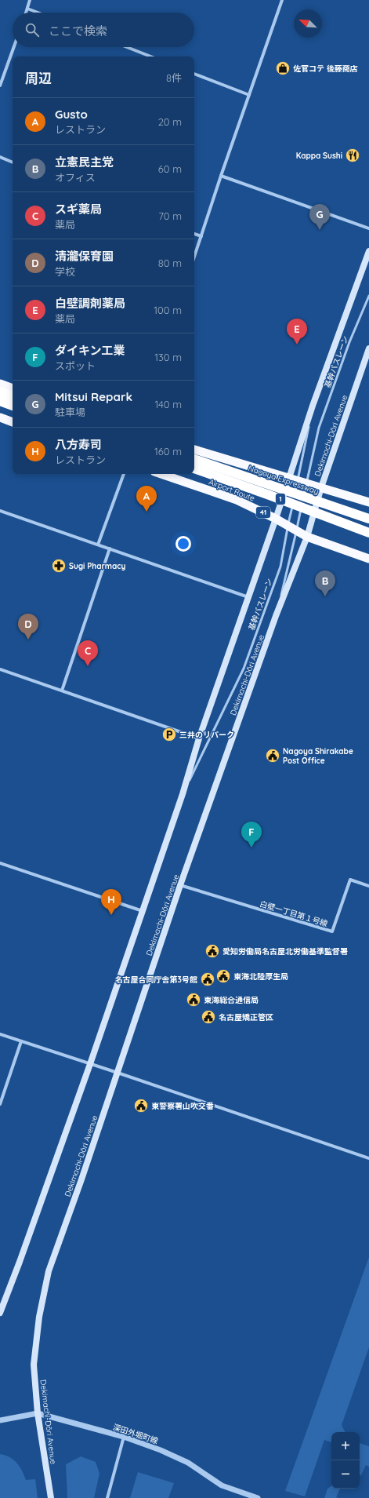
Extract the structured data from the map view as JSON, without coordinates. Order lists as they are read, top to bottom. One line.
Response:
{"streets":{"highway":["Nagoya Expressway","Airport Route","1","41"],"main road":["Dekimachi-Dōri Avenue"],"street":["白壁一丁目第１号線","深田外堀町線"],"lane":["基幹バスレーン"]},"crossings":[["基幹バスレーン","Dekimachi-Dōri Avenue"],["基幹バスレーン","Airport Route"],["Dekimachi-Dōri Avenue","Airport Route"],["Dekimachi-Dōri Avenue","白壁一丁目第１号線"],["Dekimachi-Dōri Avenue","深田外堀町線"]],"places":{"shop":["佐官コテ 後藤商店"],"restaurant":["Kappa Sushi"],"pharmacy":["Sugi Pharmacy"],"parking":["三井のリパーク"],"public building":["Nagoya Shirakabe Post Office","愛知労働局名古屋北労働基準監督署","東海北陸厚生局","名古屋合同庁舎第3号館","東海総合通信局","名古屋矯正管区","東警察署山吹交番"]},"north":"top left","page":{"search":"ここで検索","heading":["周辺","8件"],"list":[{"mark":"A","name":"Gusto","note":"レストラン","value":"20 m"},{"mark":"B","name":"立憲民主党","note":"オフィス","value":"60 m"},{"mark":"C","name":"スギ薬局","note":"薬局","value":"70 m"},{"mark":"D","name":"清瀧保育園","note":"学校","value":"80 m"},{"mark":"E","name":"白壁調剤薬局","note":"薬局","value":"100 m"},{"mark":"F","name":"ダイキン工業","note":"スポット","value":"130 m"},{"mark":"G","name":"Mitsui Repark","note":"駐車場","value":"140 m"},{"mark":"H","name":"八方寿司","note":"レストラン","value":"160 m"}],"pins":["G","E","A","B","D","C","F","H"],"map_buttons":["+","−"]}}
